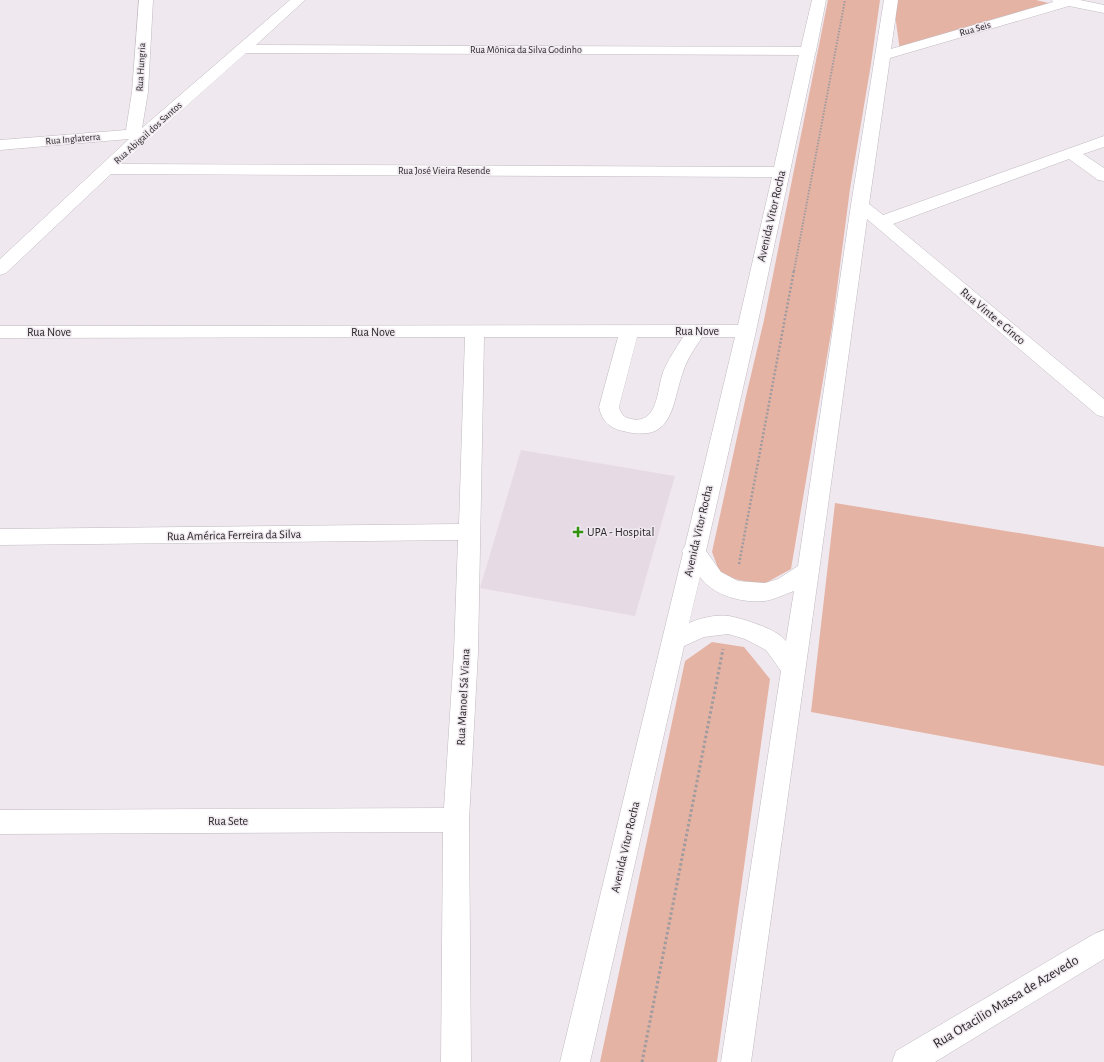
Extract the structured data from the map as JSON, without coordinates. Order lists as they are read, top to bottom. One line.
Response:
{"streets":{"street":["Rua Seis","Rua Mônica da Silva Godinho","Rua Hungria","Rua Abigail dos Santos","Rua Inglaterra","Rua José Vieira Resende","Avenida Vitor Rocha","Rua Vinte e Cinco","Rua Nove","Rua América Ferreira da Silva","Rua Manoel Sá Viana","Rua Sete","Rua Otacilio Massa de Azevedo"]},"crossings":[["Rua Mônica da Silva Godinho","Rua Abigail dos Santos"],["Rua Mônica da Silva Godinho","Avenida Vitor Rocha"],["Rua Hungria","Rua Abigail dos Santos"],["Rua Hungria","Rua Inglaterra"],["Rua Abigail dos Santos","Rua Inglaterra"],["Rua Abigail dos Santos","Rua José Vieira Resende"],["Rua José Vieira Resende","Avenida Vitor Rocha"],["Avenida Vitor Rocha","Rua Nove"],["Rua Nove","Rua Manoel Sá Viana"],["Rua América Ferreira da Silva","Rua Manoel Sá Viana"],["Rua Manoel Sá Viana","Rua Sete"]],"places":{"health":["UPA - Hospital"]}}
